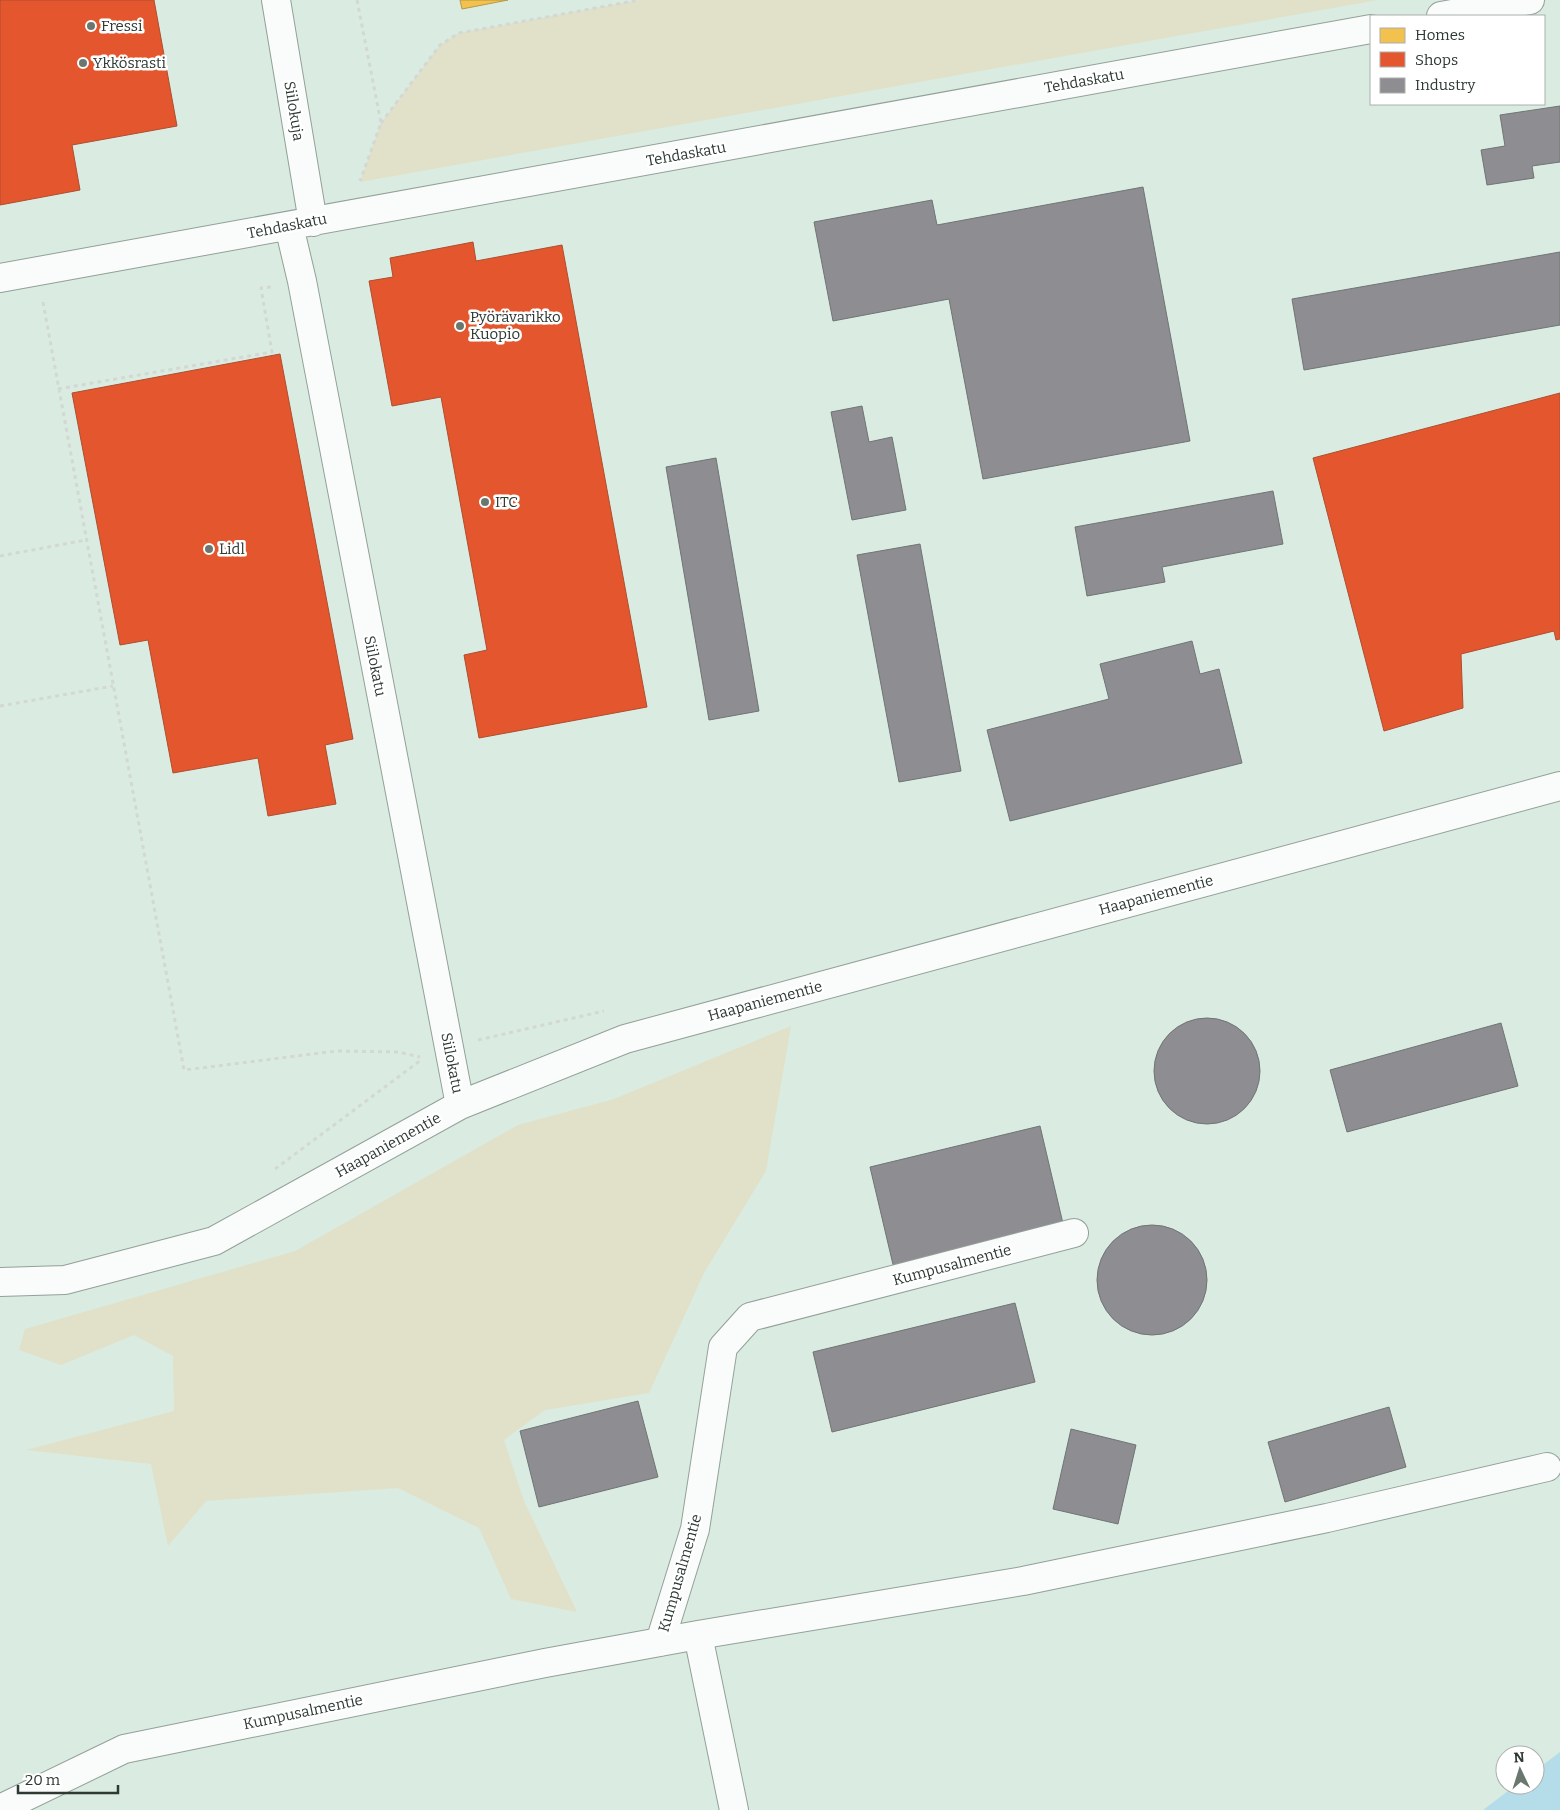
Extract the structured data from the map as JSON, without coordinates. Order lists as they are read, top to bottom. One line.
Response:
{"streets":{"street":["Tehdaskatu","Siilokuja","Siilokatu","Haapaniementie","Kumpusalmentie"]},"crossings":[["Tehdaskatu","Siilokuja"],["Tehdaskatu","Siilokatu"],["Siilokuja","Siilokatu"],["Siilokatu","Haapaniementie"]],"places":["Fressi","Ykkösrasti","Pyörävarikko Kuopio","ITC","Lidl"],"legend":["Homes","Shops","Industry"],"scale_bar":"20 m","north":"top"}
